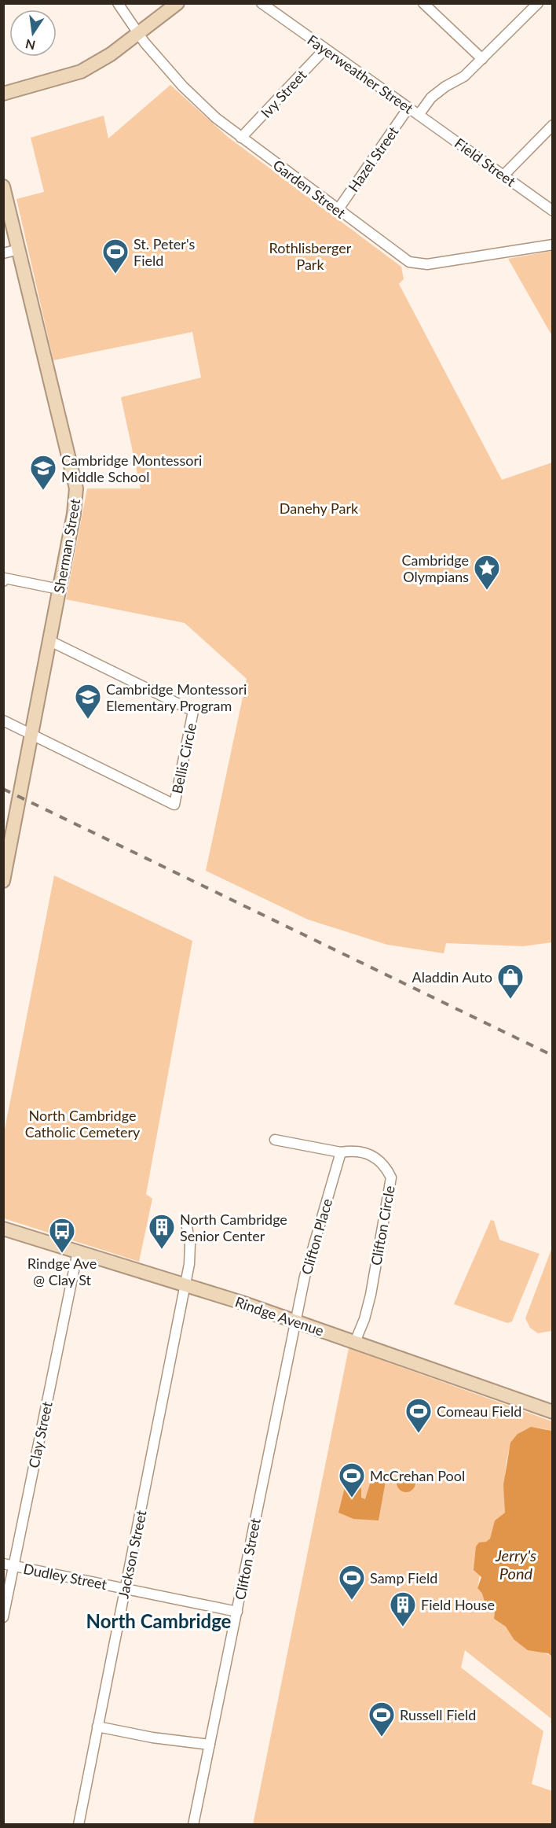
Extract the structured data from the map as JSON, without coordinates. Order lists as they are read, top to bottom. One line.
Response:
{"streets":{"street":["Fayerweather Street","Ivy Street","Hazel Street","Field Street","Garden Street","Sherman Street","Bellis Circle","Clifton Circle","Clifton Place","Rindge Avenue","Clay Street","Jackson Street","Clifton Street","Dudley Street"]},"crossings":[["Fayerweather Street","Ivy Street"],["Fayerweather Street","Hazel Street"],["Fayerweather Street","Field Street"],["Ivy Street","Garden Street"],["Hazel Street","Garden Street"],["Sherman Street","Bellis Circle"],["Clifton Circle","Clifton Place"],["Clifton Circle","Rindge Avenue"],["Clifton Place","Rindge Avenue"],["Clifton Place","Clifton Street"],["Rindge Avenue","Clay Street"],["Rindge Avenue","Jackson Street"],["Rindge Avenue","Clifton Street"],["Clay Street","Dudley Street"],["Jackson Street","Dudley Street"],["Clifton Street","Dudley Street"]],"districts":["North Cambridge"],"water":["Jerry's Pond"],"parks":["Rothlisberger Park","Danehy Park","North Cambridge Catholic Cemetery"],"places":{"sports":["St. Peter's Field","Comeau Field","McCrehan Pool","Samp Field","Russell Field"],"school or university":["Cambridge Montessori Middle School","Cambridge Montessori Elementary Program"],"place":["Cambridge Olympians"],"shop":["Aladdin Auto"],"building":["North Cambridge Senior Center","Field House"],"bus stop":["Rindge Ave @ Clay St"]},"north":"bottom"}
